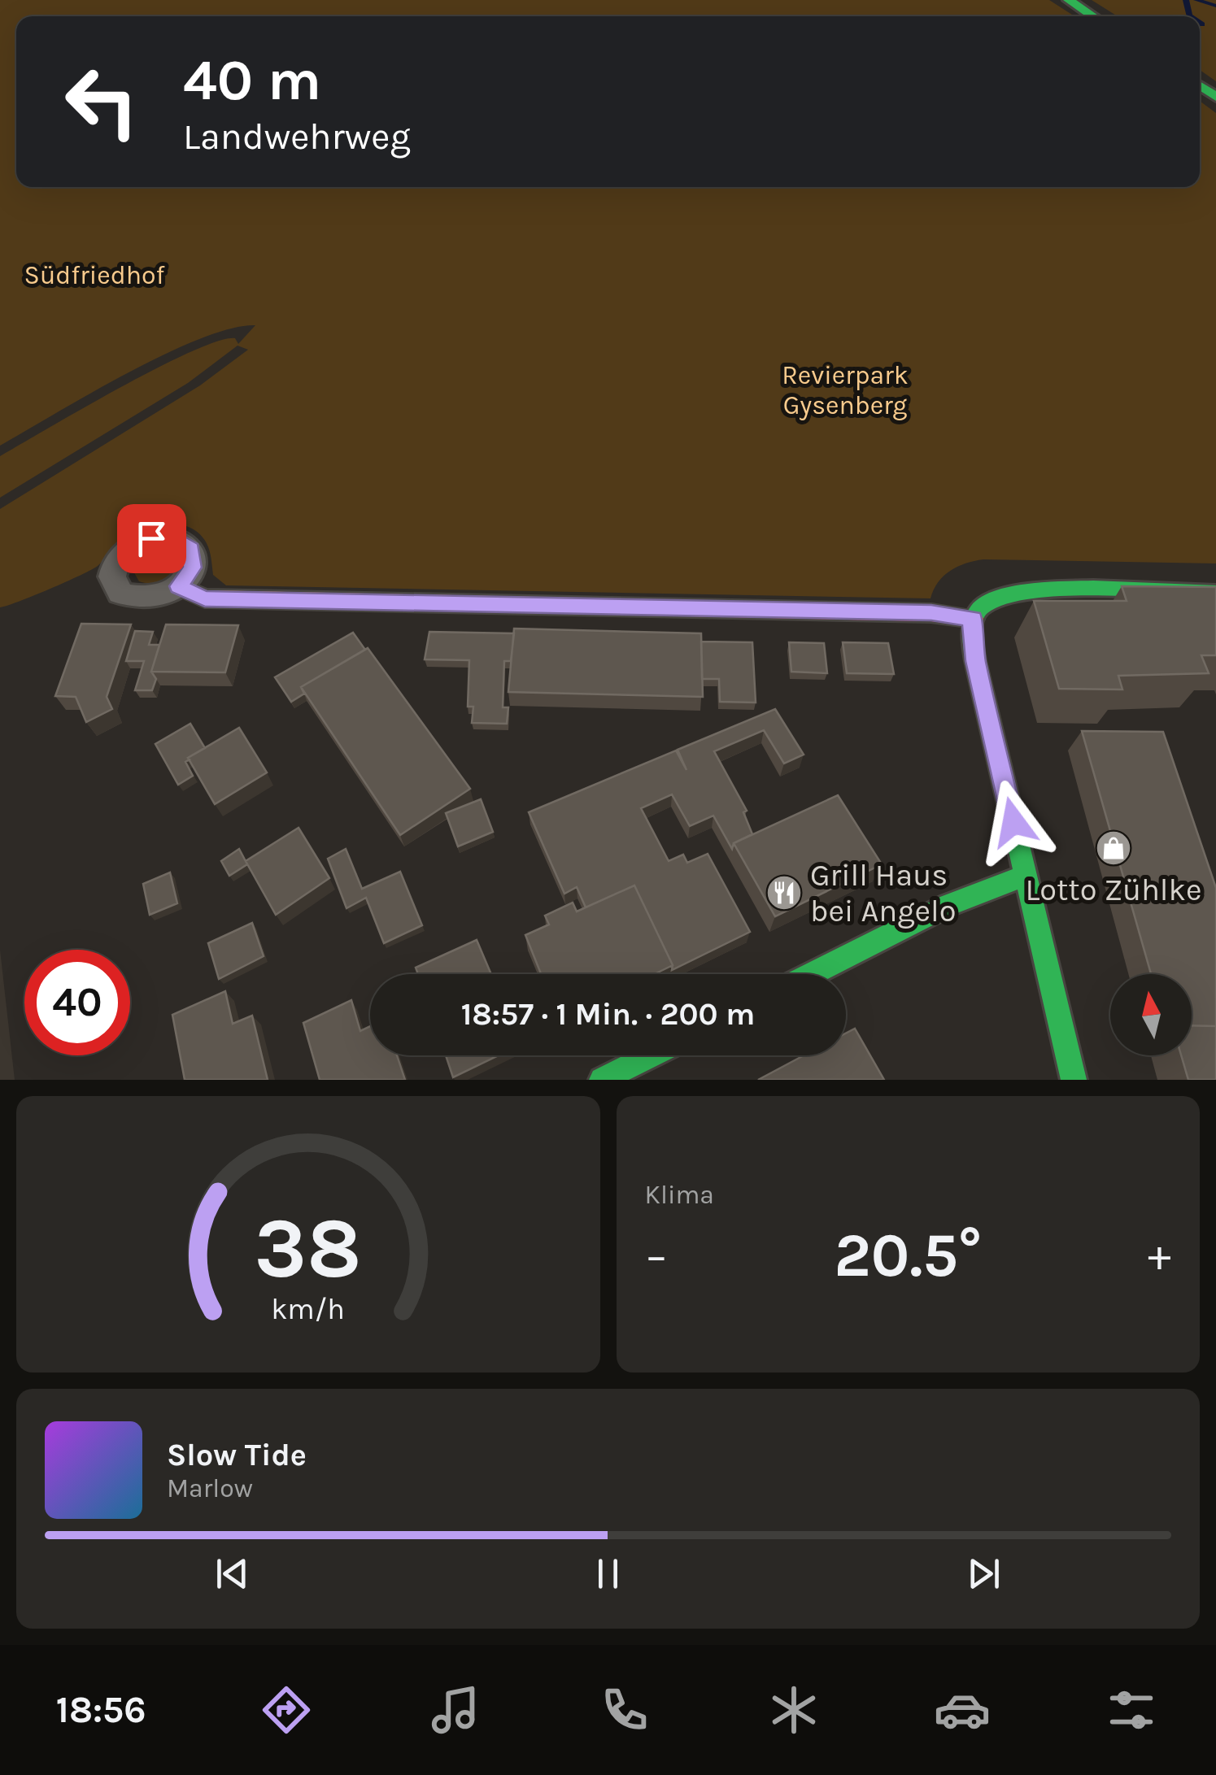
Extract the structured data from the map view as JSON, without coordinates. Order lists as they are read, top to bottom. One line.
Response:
{"parks":["Südfriedhof","Revierpark Gysenberg"],"places":{"shop":["Lotto Zühlke"],"restaurant":["Grill Haus bei Angelo"]},"north":"top","page":{"turn":["40 m","Landwehrweg"],"limit":"40","trip":"18:57 · 1 Min. · 200 m","tile":"Klima","heat":["−","20.5°","+"],"song":["Slow Tide","Marlow"],"tabs":"18:56","gauge":["38","km/h"]}}
